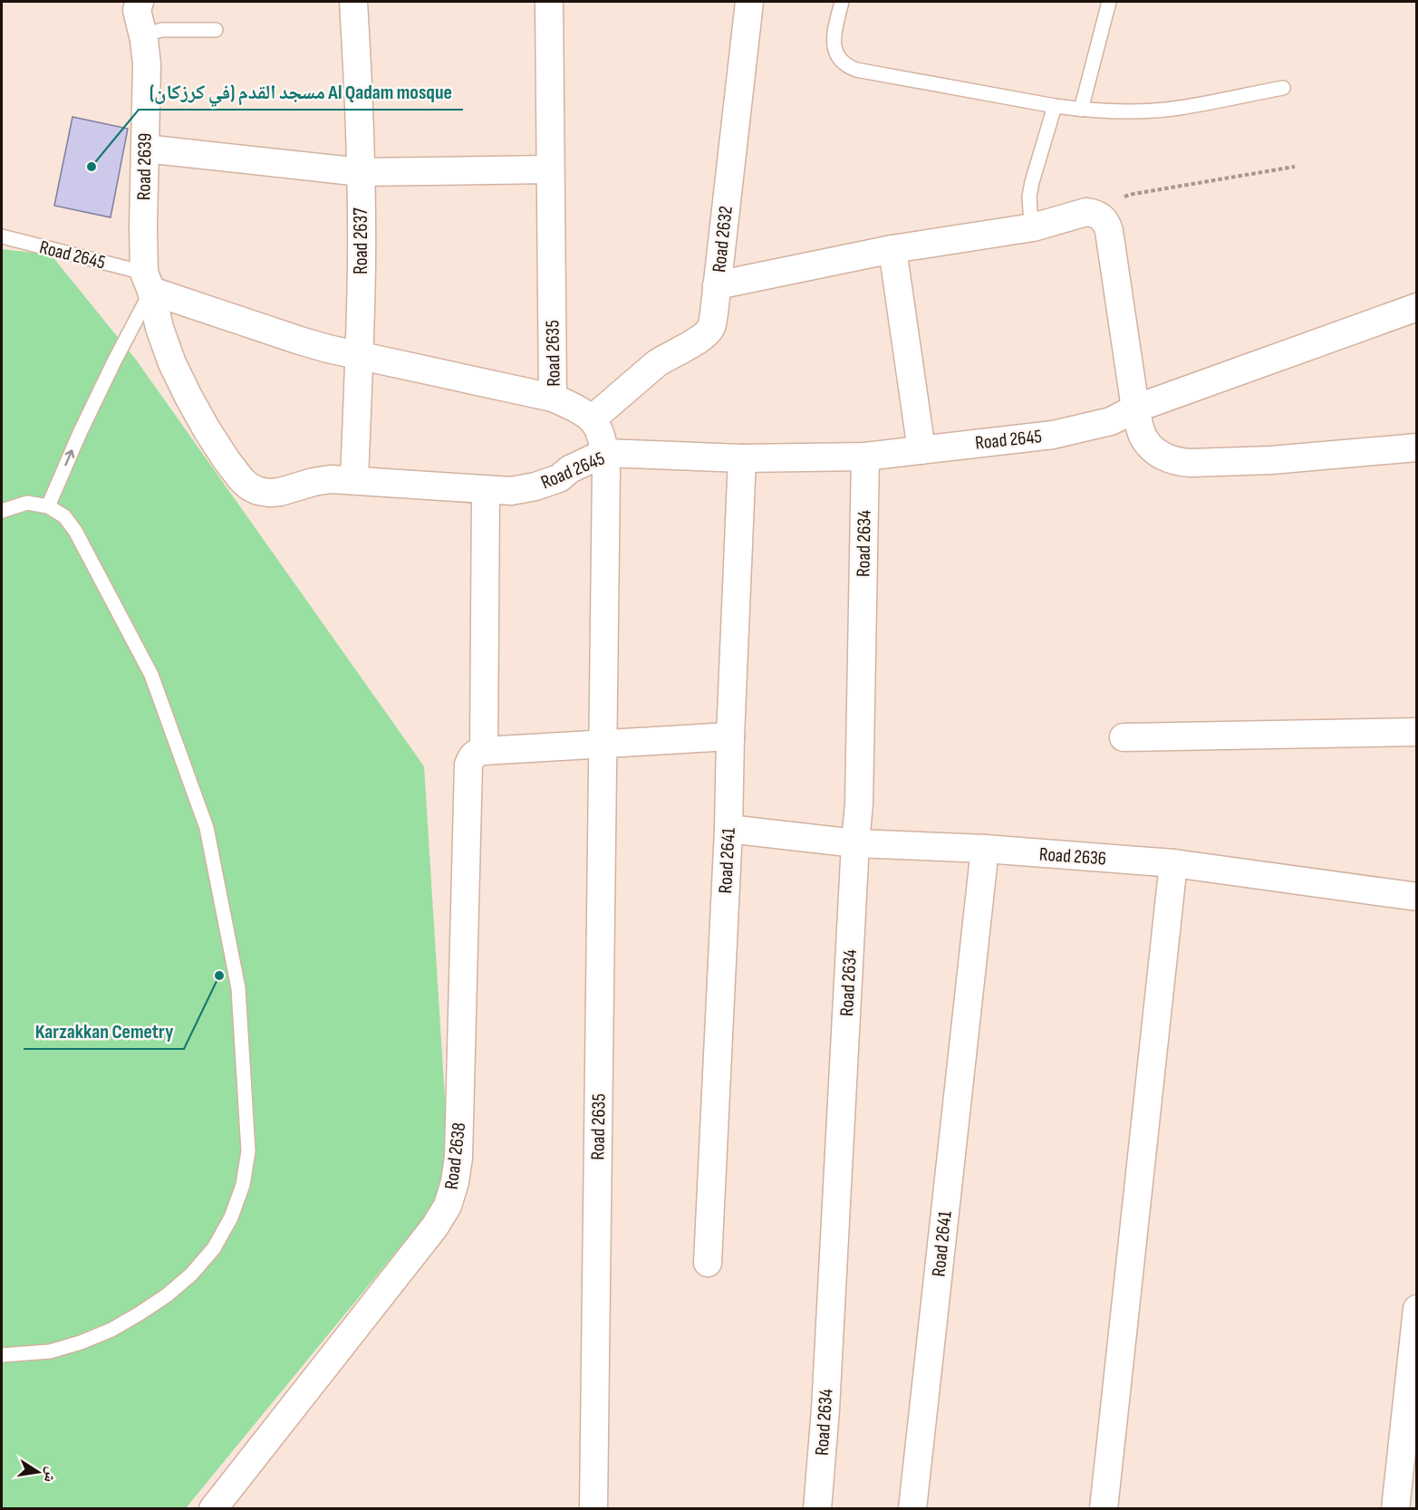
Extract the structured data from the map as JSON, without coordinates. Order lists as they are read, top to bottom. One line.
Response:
{"streets":{"street":["Road 2639","Road 2632","Road 2637","Road 2645","Road 2635","Road 2634","Road 2636","Road 2641","Road 2638"]},"crossings":[["Road 2639","Road 2645"],["Road 2632","Road 2635"],["Road 2637","Road 2645"],["Road 2645","Road 2635"],["Road 2645","Road 2634"],["Road 2645","Road 2641"],["Road 2645","Road 2638"],["Road 2634","Road 2636"],["Road 2636","Road 2641"]],"places":["مسجد القدم (في كرزكان) Al Qadam mosque","Karzakkan Cemetry"],"north":"right"}
